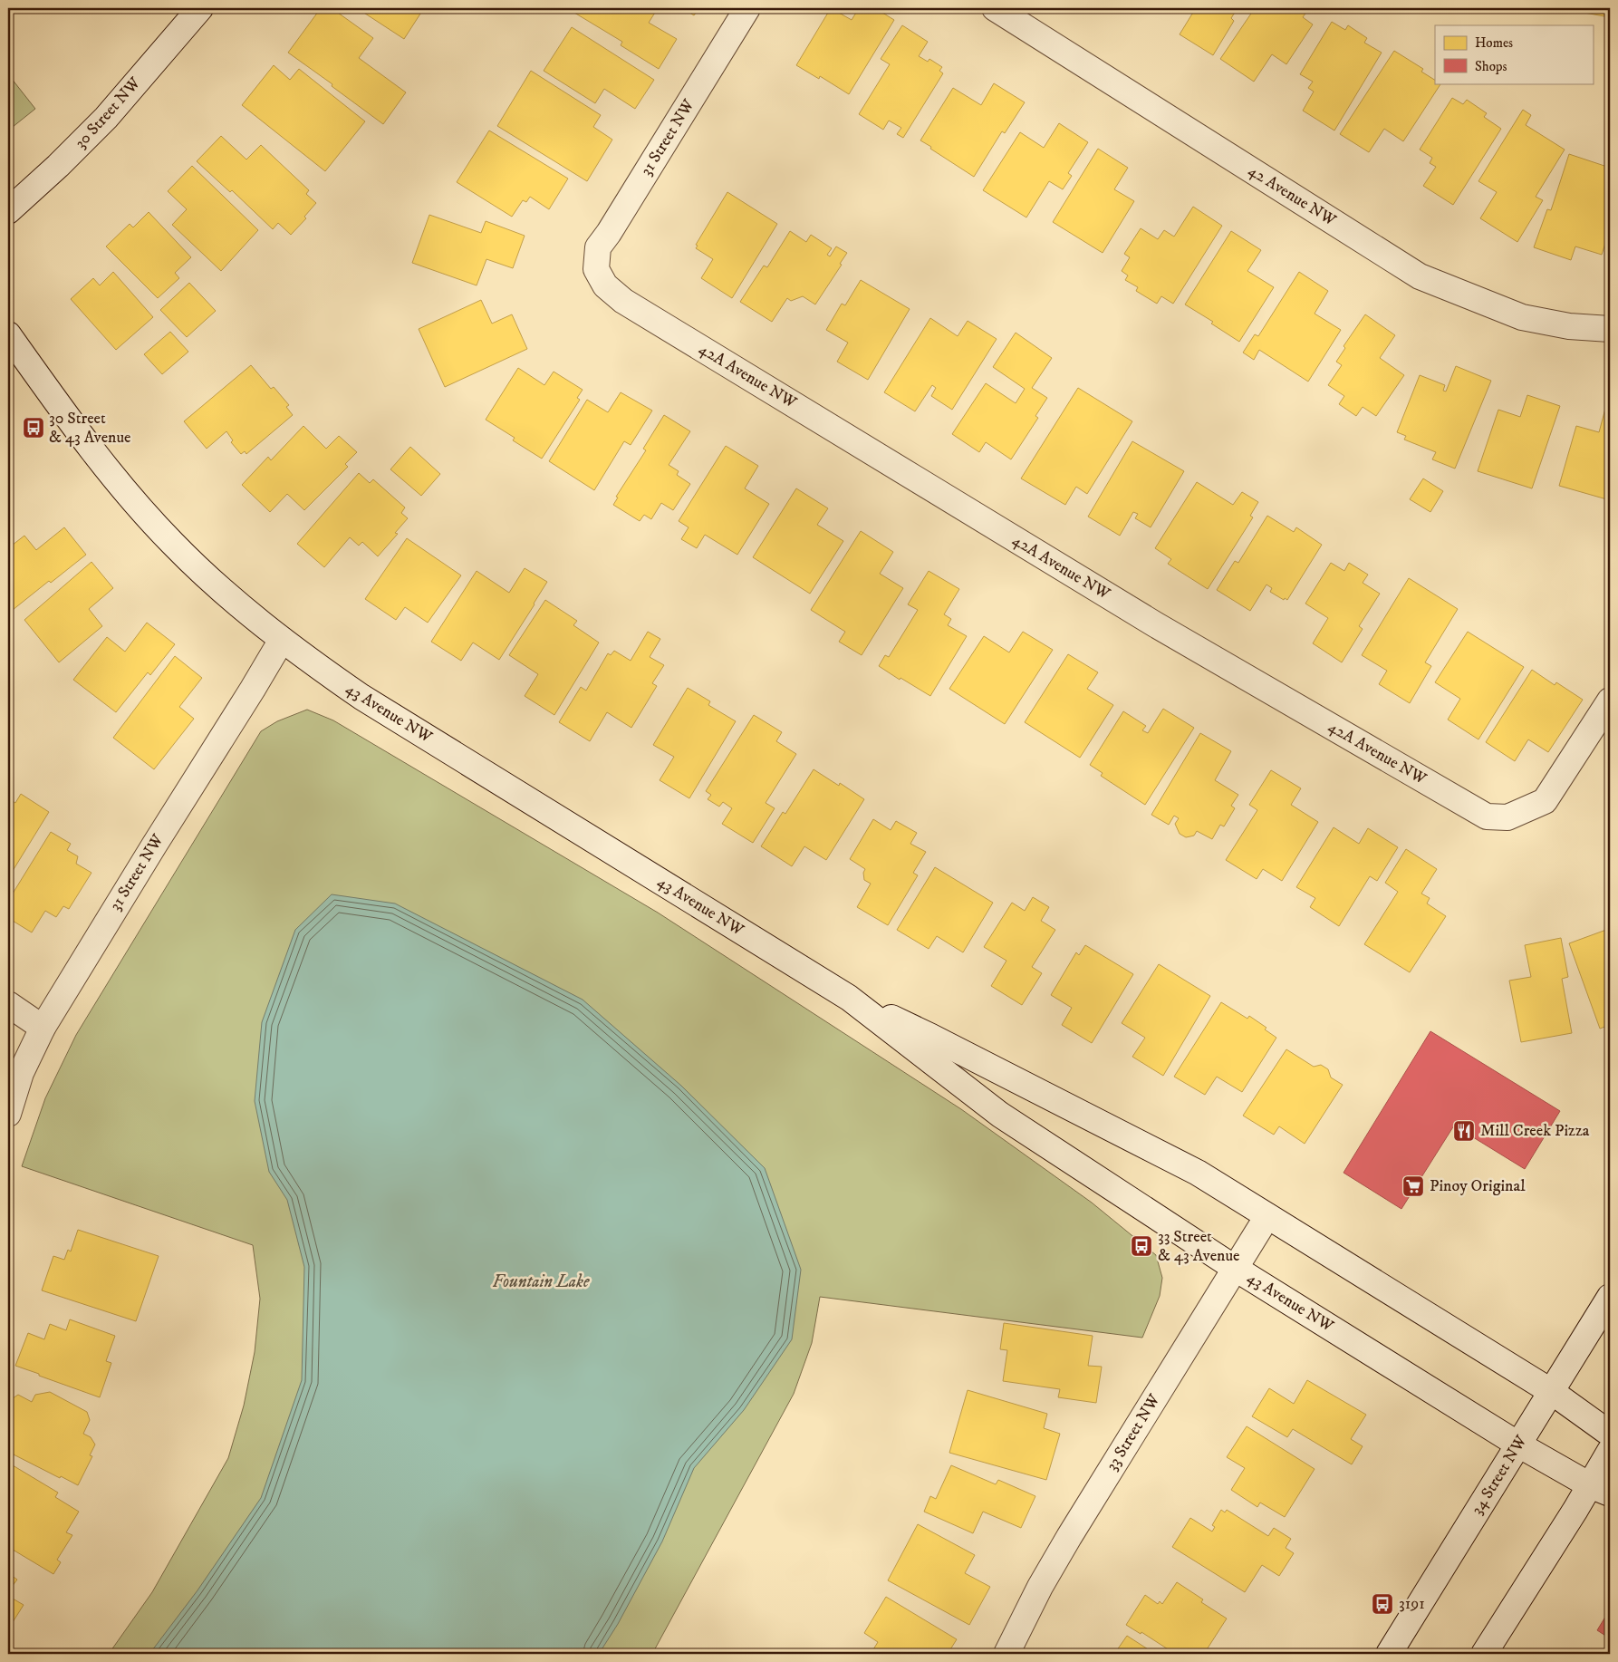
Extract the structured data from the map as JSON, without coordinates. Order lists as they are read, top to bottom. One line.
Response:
{"streets":{"street":["30 Street NW","31 Street NW","42 Avenue NW","42A Avenue NW","43 Avenue NW","33 Street NW","34 Street NW"]},"crossings":[["31 Street NW","42A Avenue NW"],["31 Street NW","43 Avenue NW"],["43 Avenue NW","33 Street NW"],["43 Avenue NW","34 Street NW"]],"water":["Fountain Lake"],"places":{"bus stop":["30 Street & 43 Avenue","33 Street & 43 Avenue","3191"],"restaurant":["Mill Creek Pizza"],"supermarket":["Pinoy Original"]},"legend":["Homes","Shops"]}
